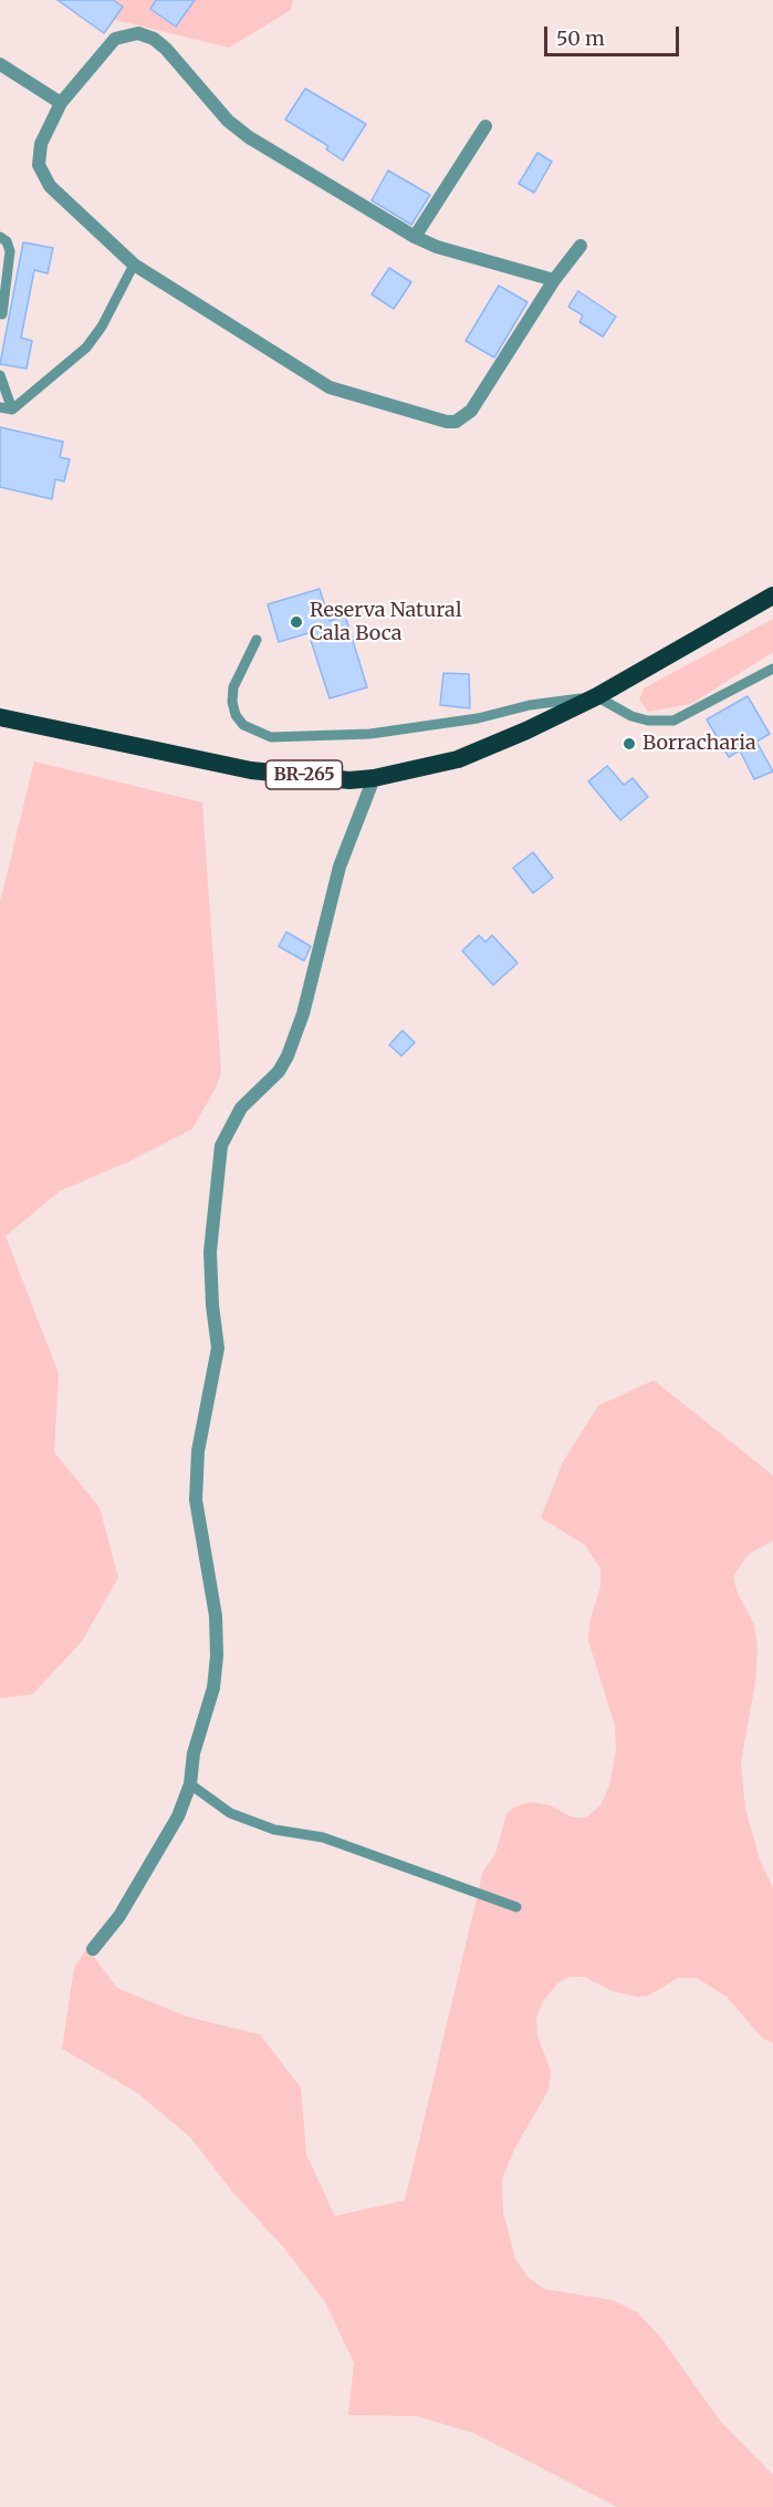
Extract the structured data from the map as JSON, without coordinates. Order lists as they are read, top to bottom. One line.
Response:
{"streets":{"highway":["BR-265"]},"places":["Reserva Natural Cala Boca","Borracharia"],"scale_bar":"50 m"}
